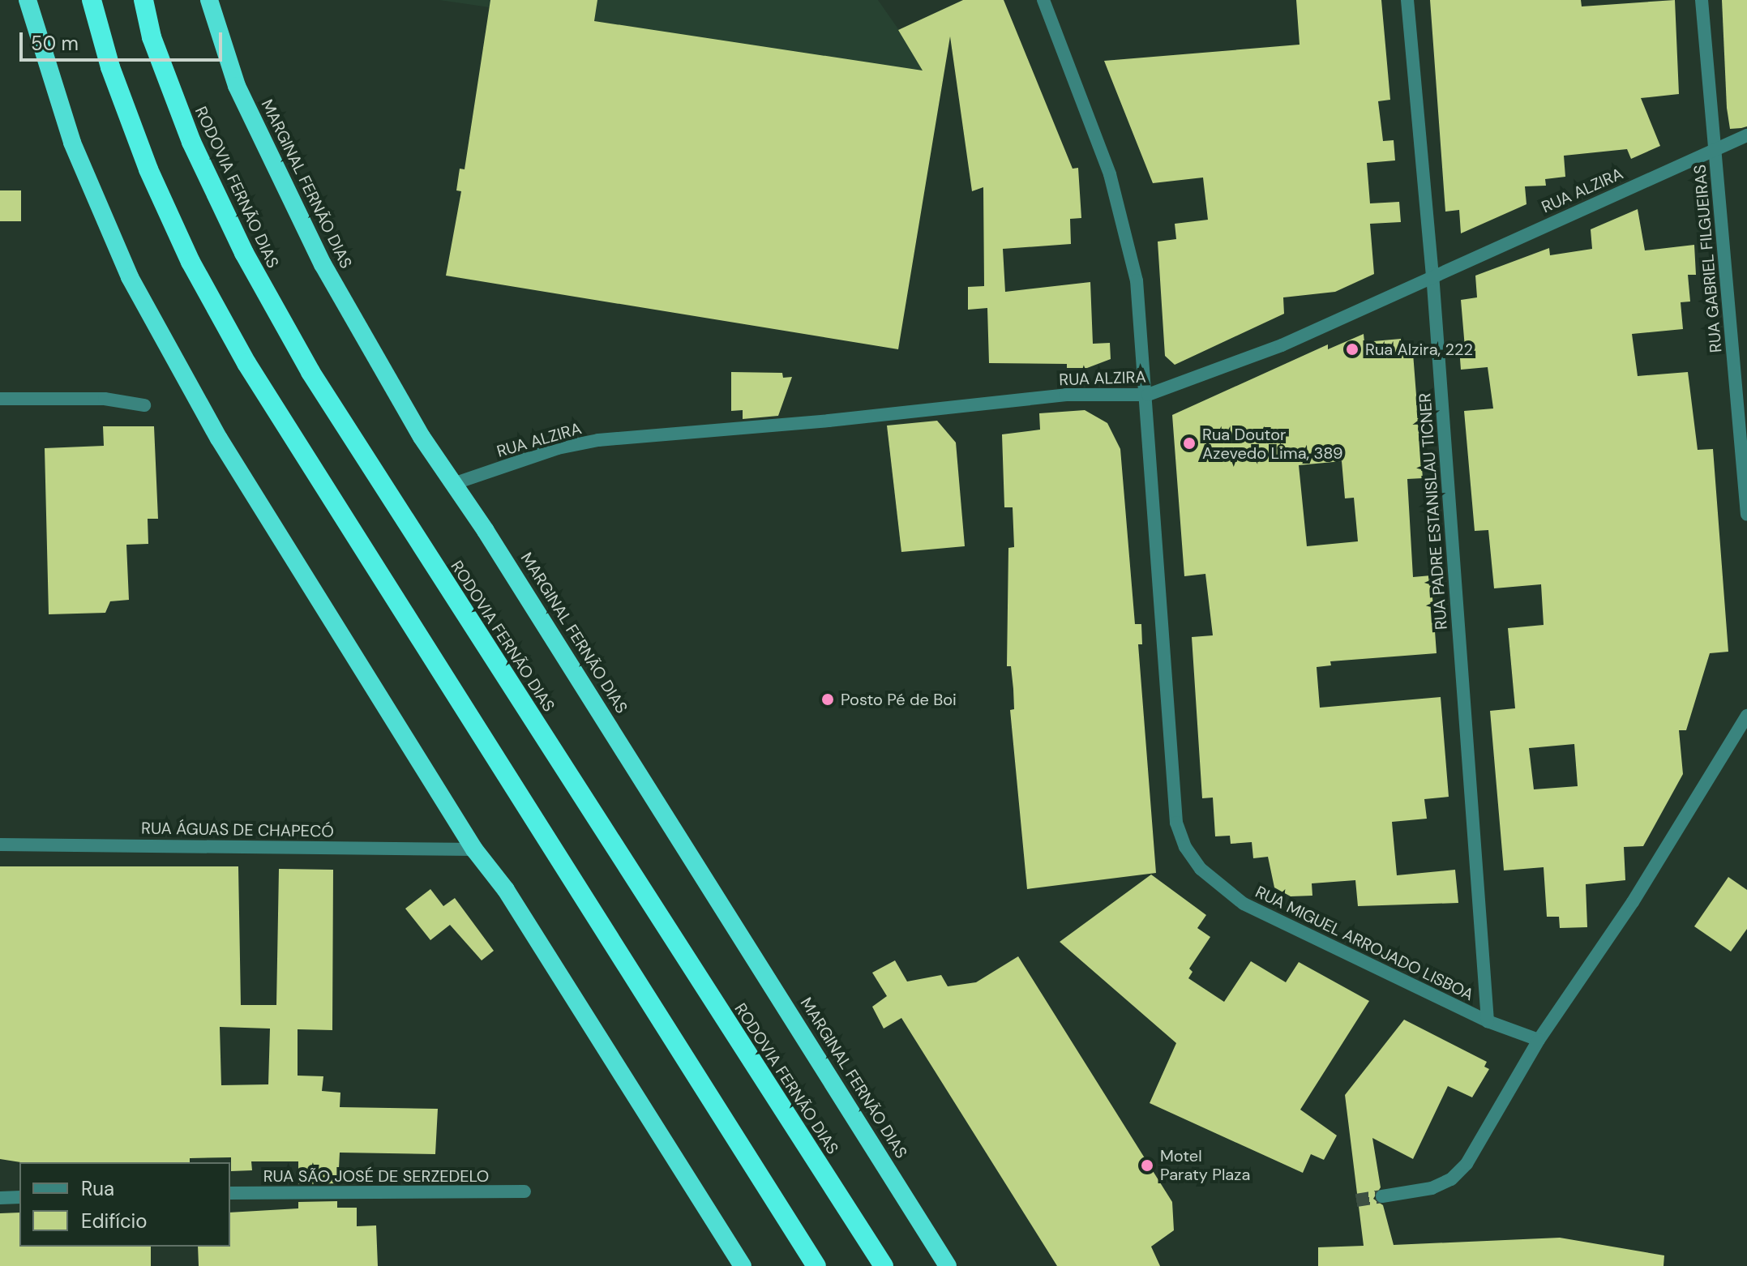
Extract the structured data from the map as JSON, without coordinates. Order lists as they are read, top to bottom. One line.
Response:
{"streets":{"highway":["MARGINAL FERNÃO DIAS","RODOVIA FERNÃO DIAS"],"street":["RUA ALZIRA","RUA GABRIEL FILGUEIRAS","RUA PADRE ESTANISLAU TICNER","RUA ÁGUAS DE CHAPECÓ","RUA MIGUEL ARROJADO LISBOA","RUA SÃO JOSÉ DE SERZEDELO"]},"crossings":[["MARGINAL FERNÃO DIAS","RUA ALZIRA"],["RUA ALZIRA","RUA GABRIEL FILGUEIRAS"],["RUA ALZIRA","RUA PADRE ESTANISLAU TICNER"],["RUA ALZIRA","RUA MIGUEL ARROJADO LISBOA"],["RUA PADRE ESTANISLAU TICNER","RUA MIGUEL ARROJADO LISBOA"]],"places":["Rua Alzira, 222","Rua Doutor Azevedo Lima, 389","Posto Pé de Boi","Motel Paraty Plaza"],"legend":["Rua","Edifício"],"scale_bar":"50 m"}
